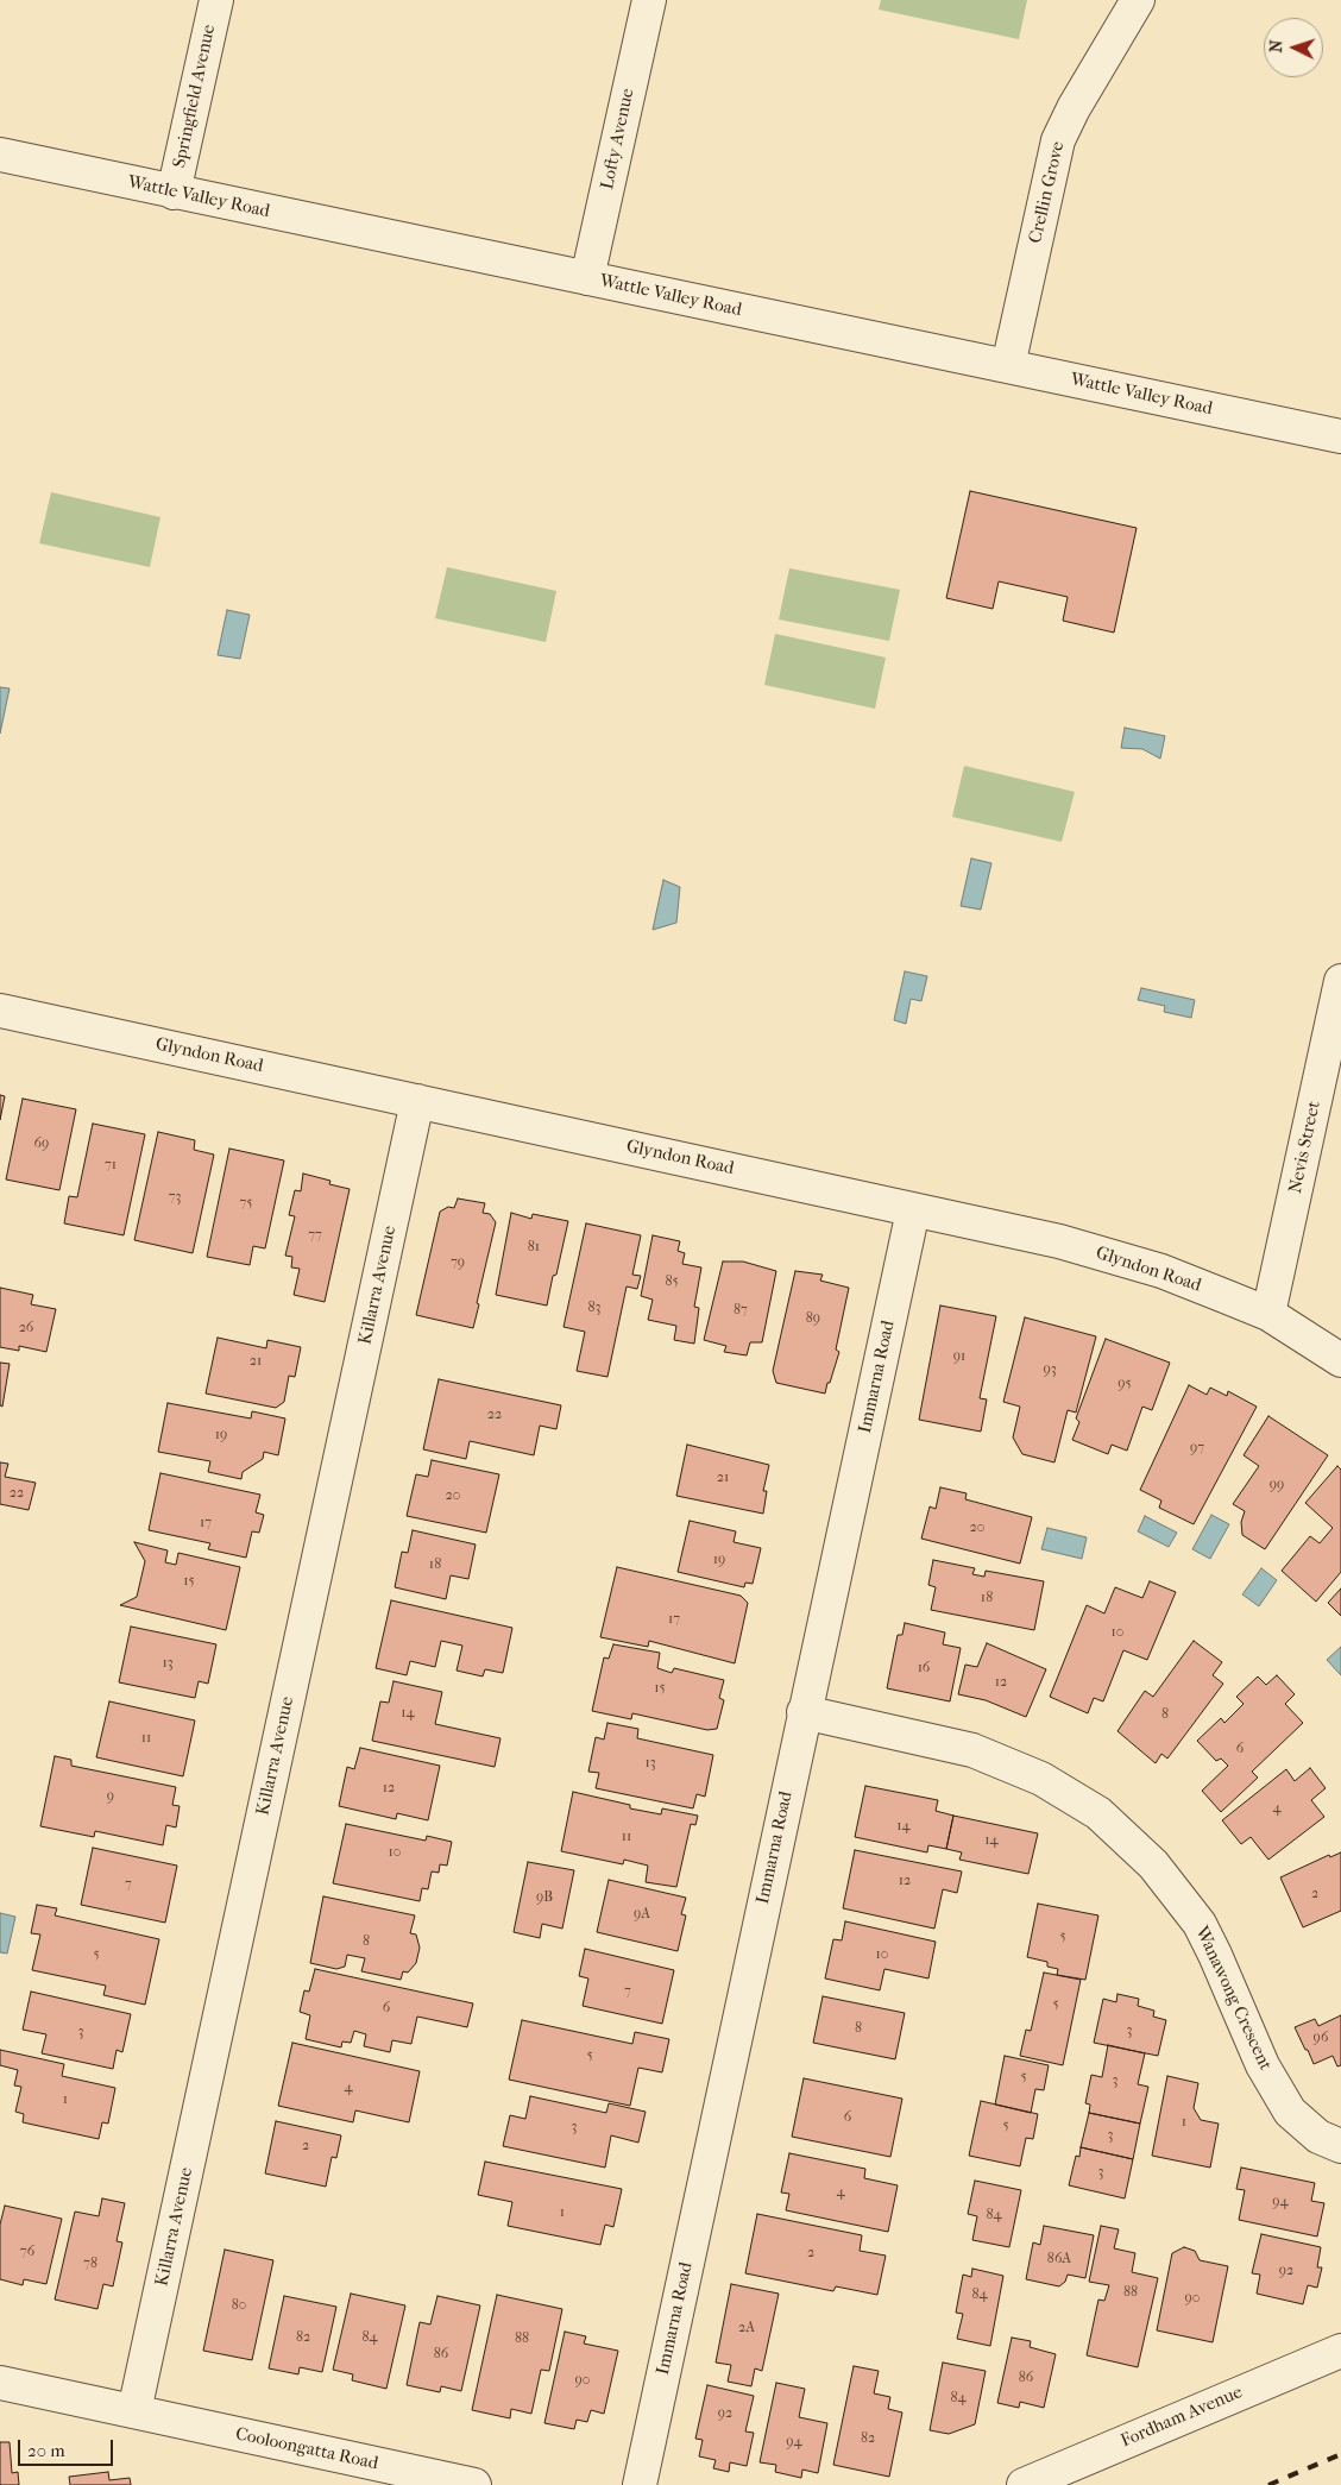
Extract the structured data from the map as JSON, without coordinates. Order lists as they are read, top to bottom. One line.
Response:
{"streets":{"street":["Springfield Avenue","Lofty Avenue","Crellin Grove","Wattle Valley Road","Glyndon Road","Nevis Street","Killarra Avenue","Immarna Road","Wanawong Crescent","Fordham Avenue","Cooloongatta Road"]},"crossings":[["Springfield Avenue","Wattle Valley Road"],["Lofty Avenue","Wattle Valley Road"],["Crellin Grove","Wattle Valley Road"],["Glyndon Road","Nevis Street"],["Glyndon Road","Killarra Avenue"],["Glyndon Road","Immarna Road"],["Killarra Avenue","Cooloongatta Road"],["Immarna Road","Wanawong Crescent"]],"house_numbers":["69","71","73","75","77","81","79","85","83","87","89","26","91","21","93","95","22","19","97","21","99","22","20","17","20","19","18","15","18","17","10","13","16","12","15","14","8","11","6","13","12","9","4","14","11","14","10","12","7","2","9B","9A","5","8","5","10","7","5","6","8","3","3","96","5","5","3","4","1","6","1","5","3","3","2","3","4","94","1","84","76","2","86A","78","92","88","84","90","80","2A","82","84","88","86","86","90","84","92","82","94"],"scale_bar":"20 m","north":"left"}
